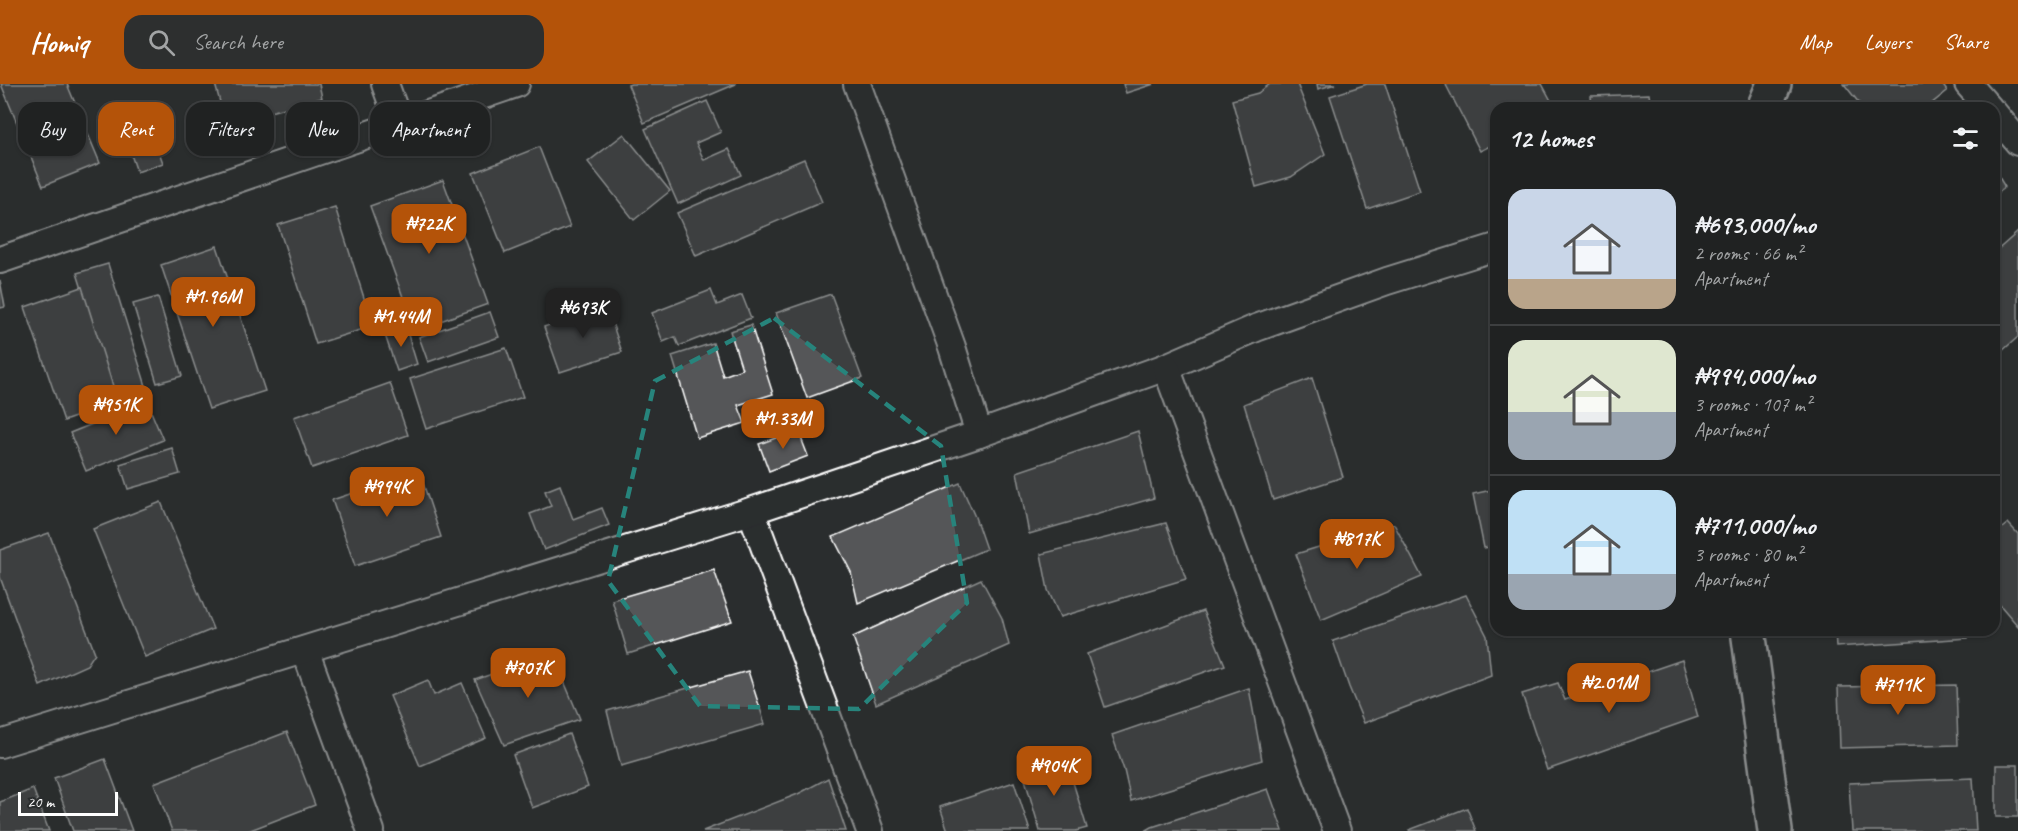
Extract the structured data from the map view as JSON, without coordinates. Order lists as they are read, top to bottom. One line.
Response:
{"scale_bar":"20 m","page":{"header":"Homiq","search":"Search here","nav":["Map","Layers","Share"],"chip":["Buy","Rent","Filters","New","Apartment"],"heading":"12 homes","list":[{"name":"₦693,000/mo","note":"2 rooms · 66 m² · Apartment"},{"name":"₦994,000/mo","note":"3 rooms · 107 m² · Apartment"},{"name":"₦711,000/mo","note":"3 rooms · 80 m² · Apartment"}],"price":["₦722K","₦1.96M","₦693K","₦1.44M","₦951K","₦1.33M","₦994K","₦817K","₦707K","₦2.01M","₦711K","₦904K"],"scale":"20 m"}}
